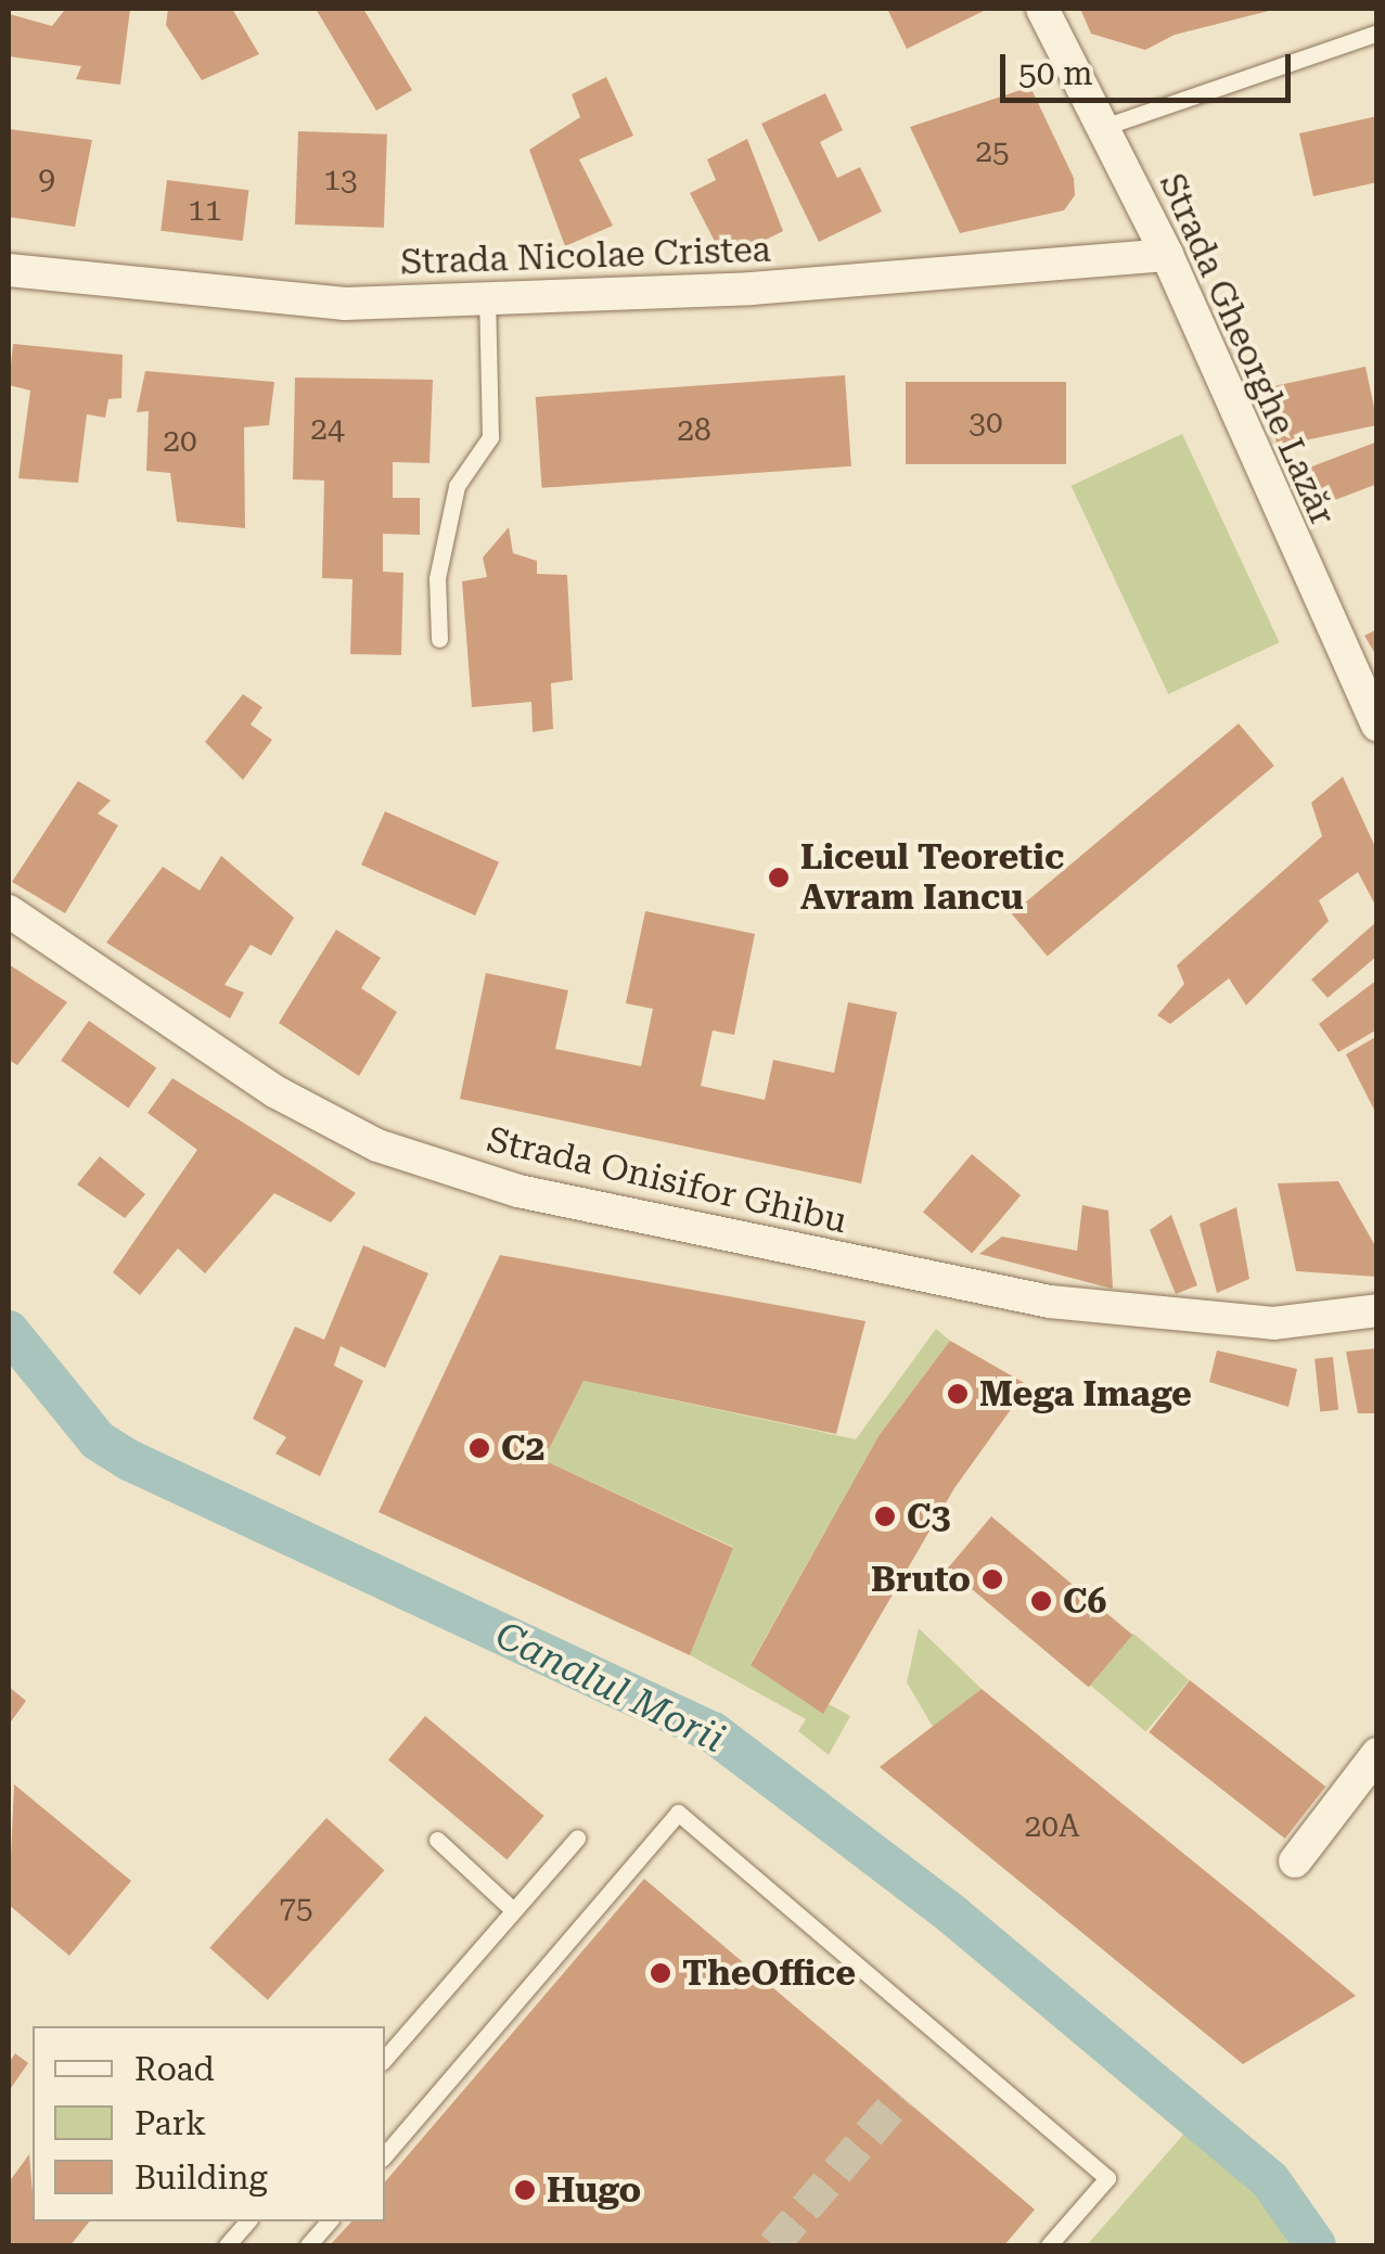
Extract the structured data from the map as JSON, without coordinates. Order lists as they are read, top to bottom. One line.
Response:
{"streets":{"street":["Strada Nicolae Cristea","Strada Gheorghe Lazăr","Strada Onisifor Ghibu"]},"crossings":[["Strada Nicolae Cristea","Strada Gheorghe Lazăr"]],"water":["Canalul Morii"],"places":["Liceul Teoretic Avram Iancu","Mega Image","C2","C3","Bruto","C6","TheOffice","Hugo"],"house_numbers":["25","9","13","11","30","24","28","20","20A","75"],"legend":["Road","Park","Building"],"scale_bar":"50 m"}
